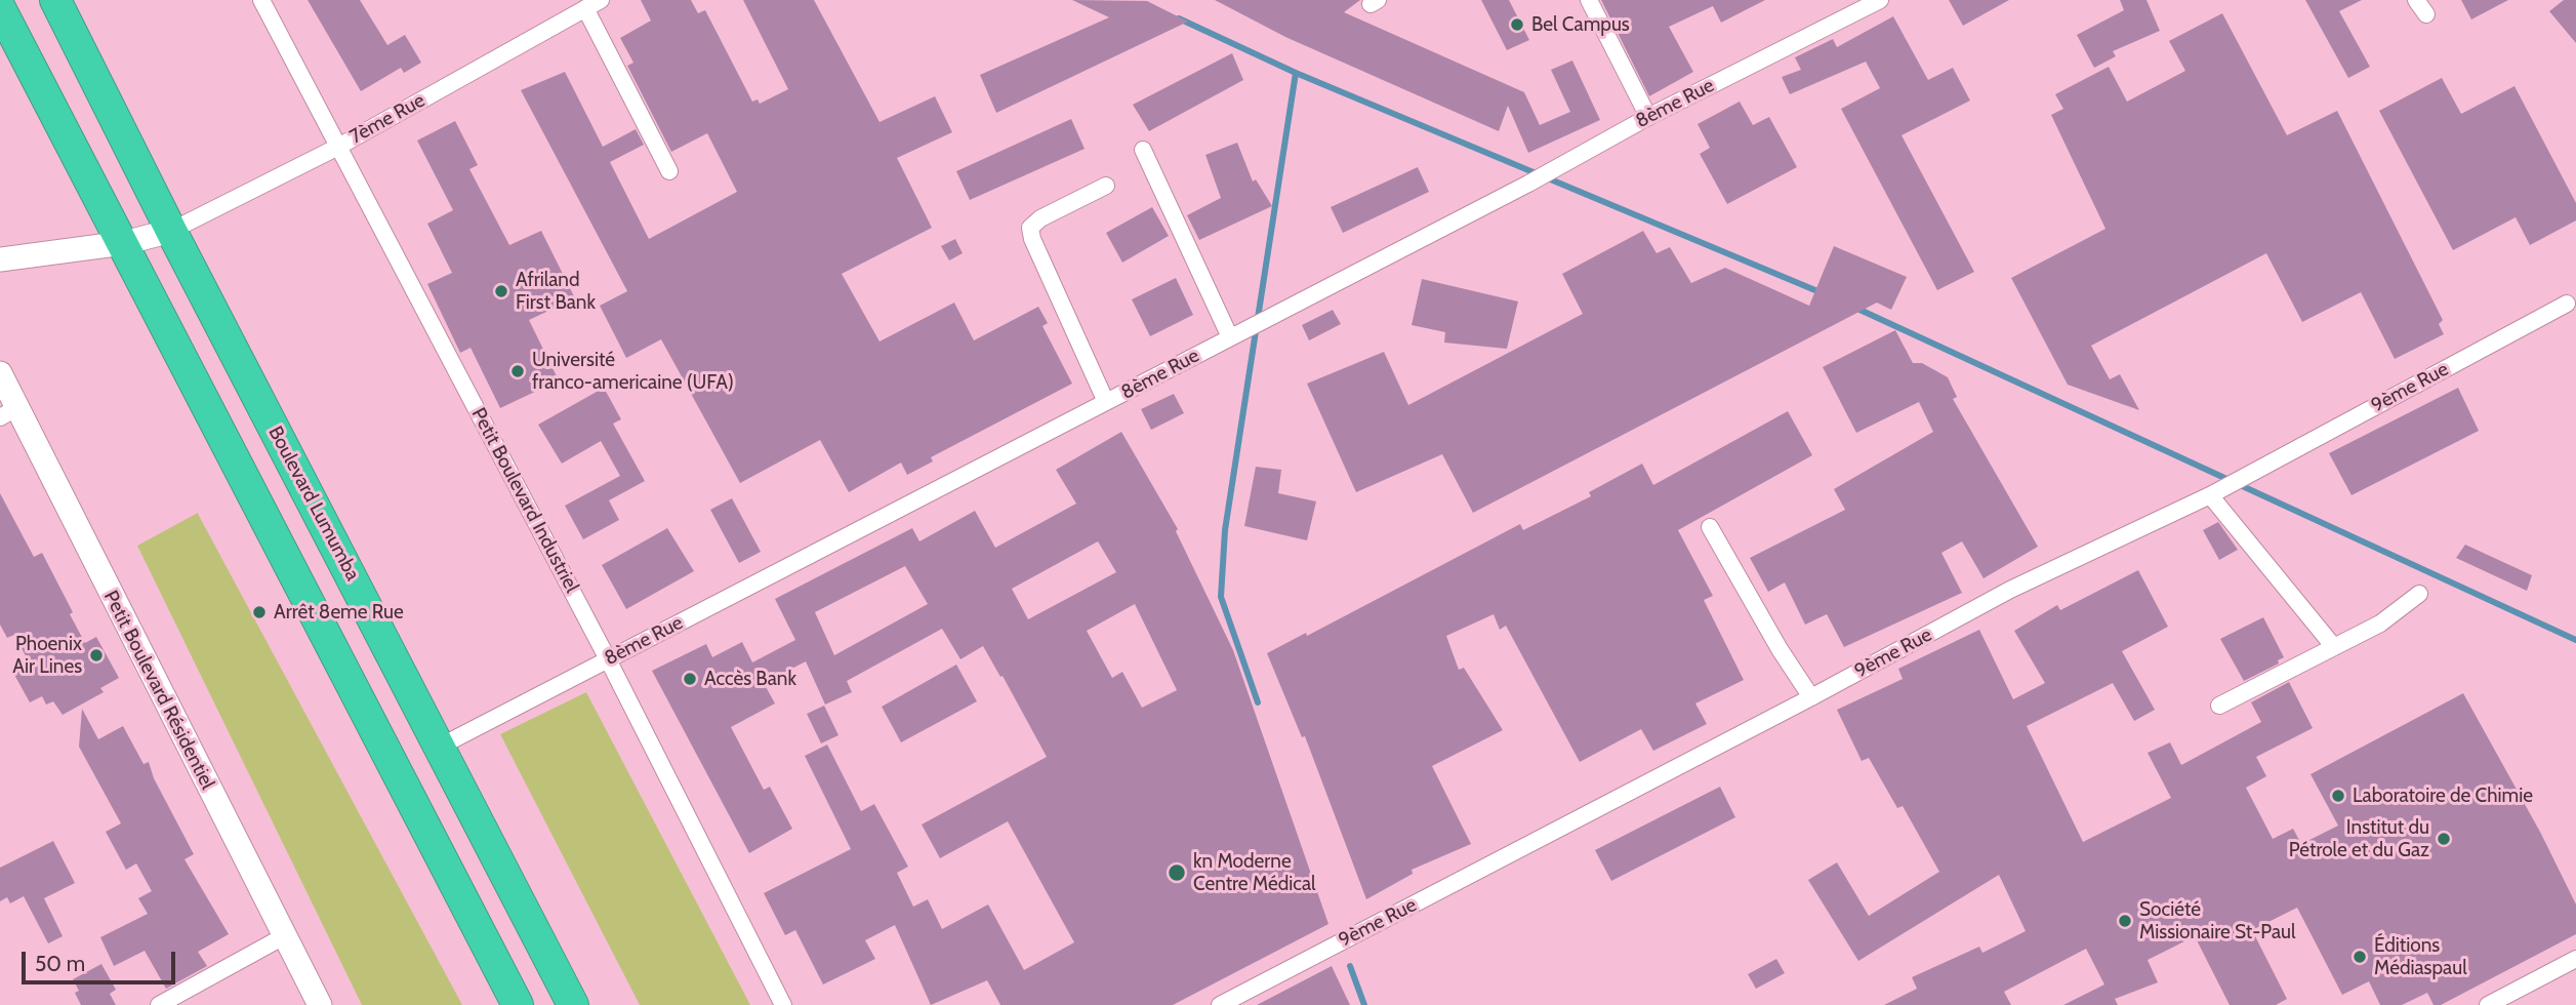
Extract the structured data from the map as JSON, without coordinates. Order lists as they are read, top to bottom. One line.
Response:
{"streets":{"highway":["Boulevard Lumumba"],"street":["8ème Rue","7ème Rue","9ème Rue","Petit Boulevard Industriel","Petit Boulevard Résidentiel"]},"crossings":[["8ème Rue","Petit Boulevard Industriel"],["8ème Rue","Boulevard Lumumba"],["7ème Rue","Petit Boulevard Industriel"],["7ème Rue","Boulevard Lumumba"]],"places":["Bel Campus","Afriland First Bank","Université franco-americaine (UFA)","Arrêt 8eme Rue","Phoenix Air Lines","Accès Bank","Laboratoire de Chimie","Institut du Pétrole et du Gaz","kn Moderne Centre Médical","Société Missionaire St-Paul","Éditions Médiaspaul"],"scale_bar":"50 m"}
